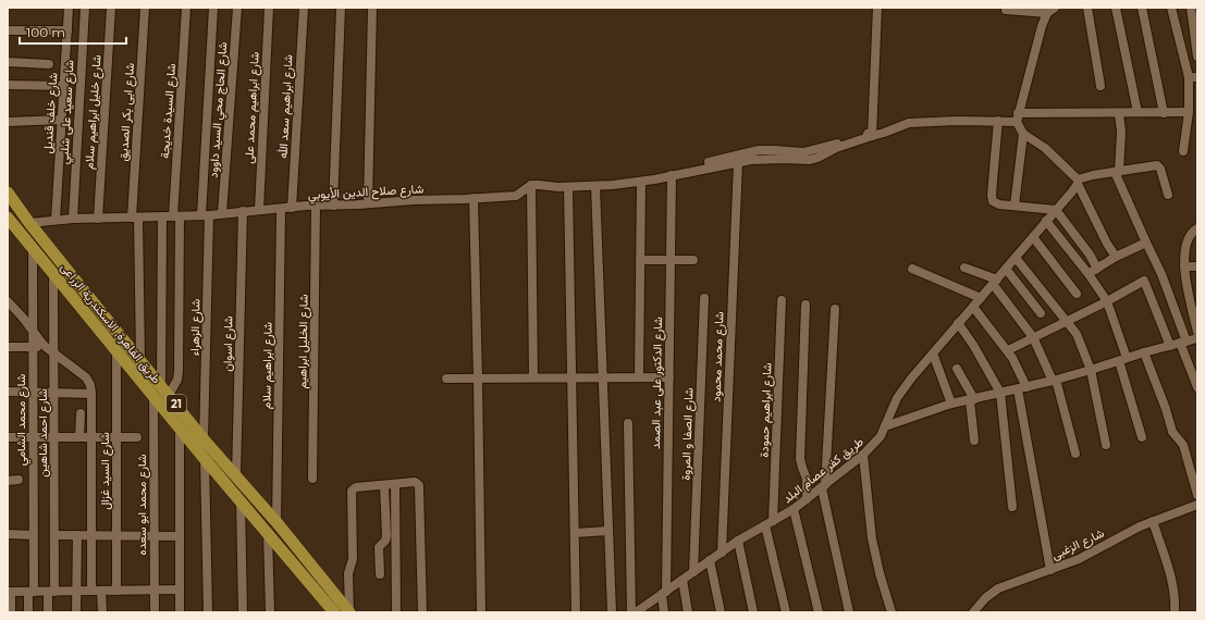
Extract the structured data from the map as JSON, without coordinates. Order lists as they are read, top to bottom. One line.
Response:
{"streets":{"highway":["طريق القاهرة, الاسكندرية الزراعى","21"],"street":["شارع ابراهيم سعد الله","شارع ابراهيم محمد على","شارع الحاج محي السيد داوود","شارع السيدة خديجة","شارع سعيد على شلبي","شارع خليل ابراهيم سلام","شارع ابى بكر الصديق","شارع خلف قنديل","شارع صلاح الدين الأيوبي","شارع الزهراء","شارع الخليل ابراهيم","شارع اسوان","شارع محمد محمود","شارع ابراهيم سلام","شارع الدكتور على عبد الصمد","شارع ابراهيم حمودة","شارع محمد الشامي","شارع احمد شاهين","شارع الصفا و المروة","طريق كفر عصام البلد","شارع السيد غزال","شارع محمد ابو سعده","شارع الزغبى"]},"crossings":[["شارع ابراهيم سعد الله","شارع صلاح الدين الأيوبي"],["شارع ابراهيم محمد على","شارع صلاح الدين الأيوبي"],["شارع الحاج محي السيد داوود","شارع صلاح الدين الأيوبي"],["شارع السيدة خديجة","شارع صلاح الدين الأيوبي"],["شارع السيدة خديجة","طريق القاهرة, الاسكندرية الزراعى"],["شارع سعيد على شلبي","شارع صلاح الدين الأيوبي"],["شارع خليل ابراهيم سلام","شارع صلاح الدين الأيوبي"],["شارع ابى بكر الصديق","شارع صلاح الدين الأيوبي"],["شارع ابى بكر الصديق","طريق القاهرة, الاسكندرية الزراعى"],["شارع خلف قنديل","شارع صلاح الدين الأيوبي"],["شارع صلاح الدين الأيوبي","طريق القاهرة, الاسكندرية الزراعى"],["شارع صلاح الدين الأيوبي","شارع الزهراء"],["شارع صلاح الدين الأيوبي","شارع الخليل ابراهيم"],["شارع صلاح الدين الأيوبي","شارع اسوان"],["شارع صلاح الدين الأيوبي","شارع ابراهيم سلام"],["طريق القاهرة, الاسكندرية الزراعى","شارع الزهراء"],["طريق القاهرة, الاسكندرية الزراعى","شارع اسوان"],["طريق القاهرة, الاسكندرية الزراعى","شارع ابراهيم سلام"],["طريق القاهرة, الاسكندرية الزراعى","شارع محمد الشامي"],["طريق القاهرة, الاسكندرية الزراعى","شارع احمد شاهين"],["طريق القاهرة, الاسكندرية الزراعى","شارع السيد غزال"],["طريق القاهرة, الاسكندرية الزراعى","شارع محمد ابو سعده"],["شارع محمد محمود","طريق كفر عصام البلد"],["شارع الدكتور على عبد الصمد","طريق كفر عصام البلد"],["شارع ابراهيم حمودة","طريق كفر عصام البلد"],["شارع الصفا و المروة","طريق كفر عصام البلد"]],"scale_bar":"100 m"}
